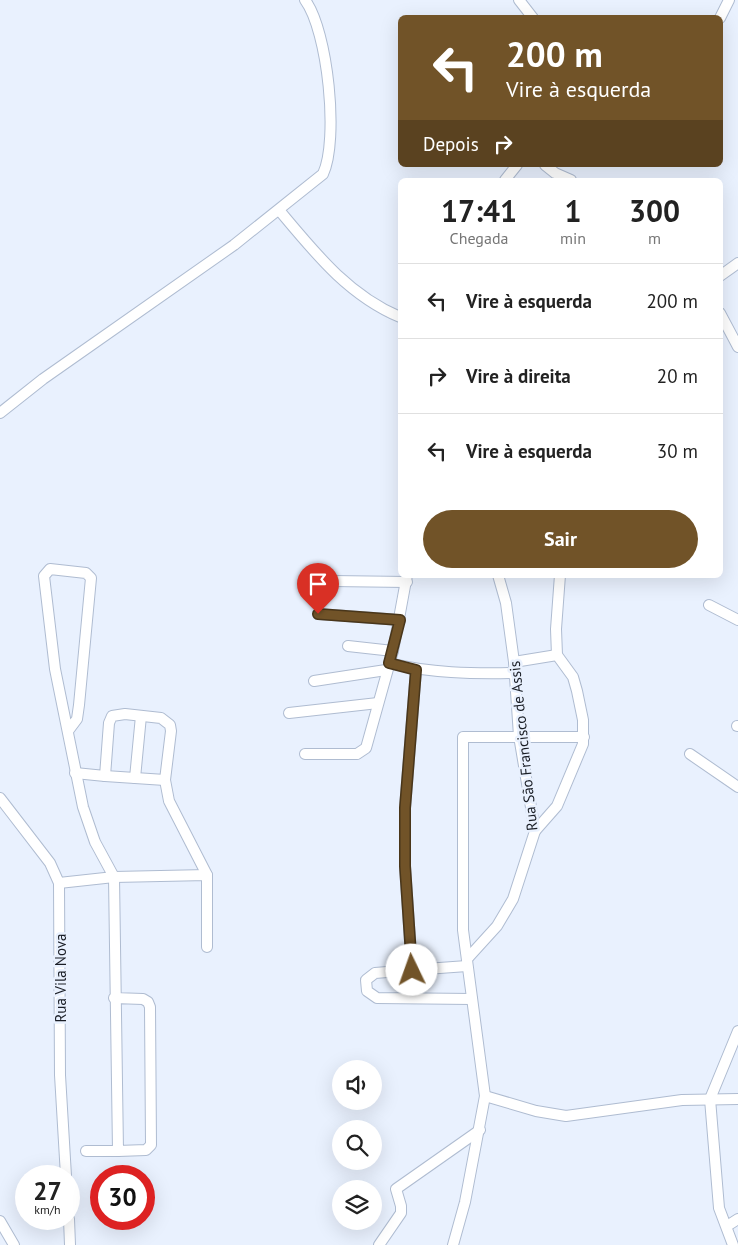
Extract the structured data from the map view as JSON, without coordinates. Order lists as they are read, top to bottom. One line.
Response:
{"streets":{"street":["Rua São Francisco de Assis","Rua Vila Nova"]},"page":{"turn":["200 m","Vire à esquerda"],"then":"Depois","eta":["17:41","Chegada","1","min","300","m"],"list":[{"name":"Vire à esquerda","value":"200 m"},{"name":"Vire à direita","value":"20 m"},{"name":"Vire à esquerda","value":"30 m"}],"buttons":"Sair","speed":"27 km/h","limit":"30"}}
